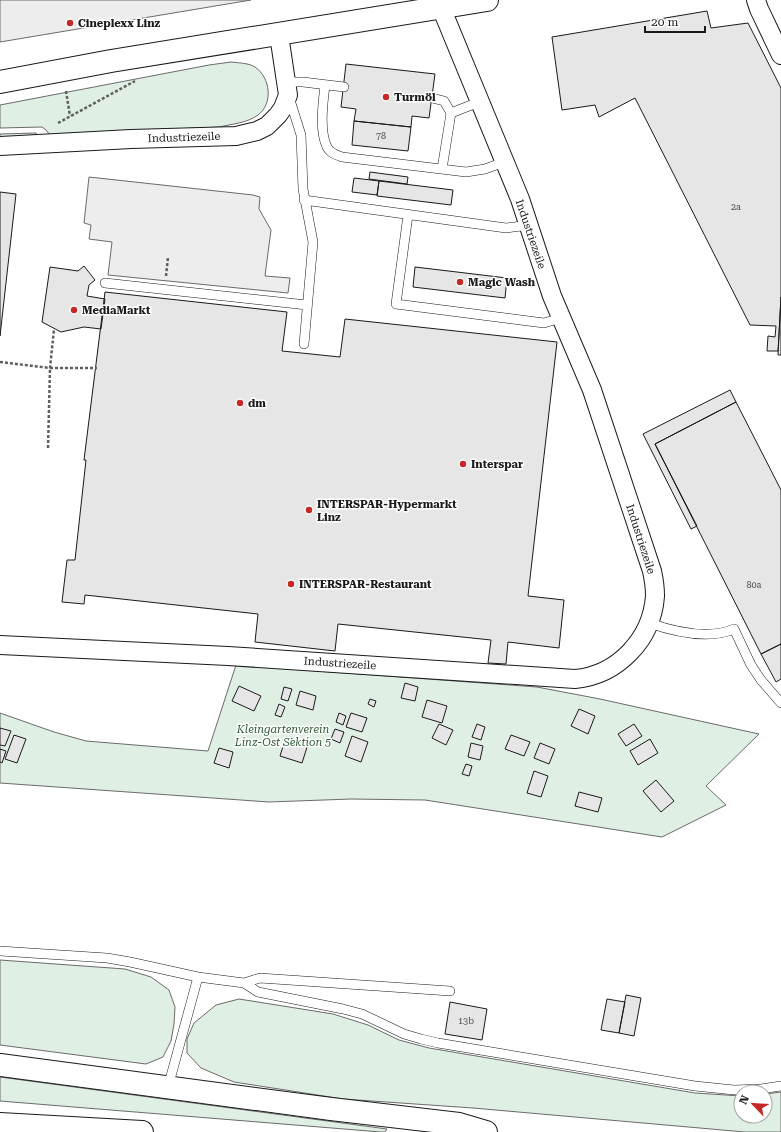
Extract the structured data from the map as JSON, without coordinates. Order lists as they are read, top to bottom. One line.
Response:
{"streets":{"street":["Industriezeile"]},"parks":["Kleingartenverein Linz-Ost Sektion 5"],"places":["Cineplexx Linz","Turmöl","Magic Wash","MediaMarkt","dm","Interspar","INTERSPAR-Hypermarkt Linz","INTERSPAR-Restaurant"],"house_numbers":["78","2a","80a","13b"],"scale_bar":"20 m","north":"top left"}
